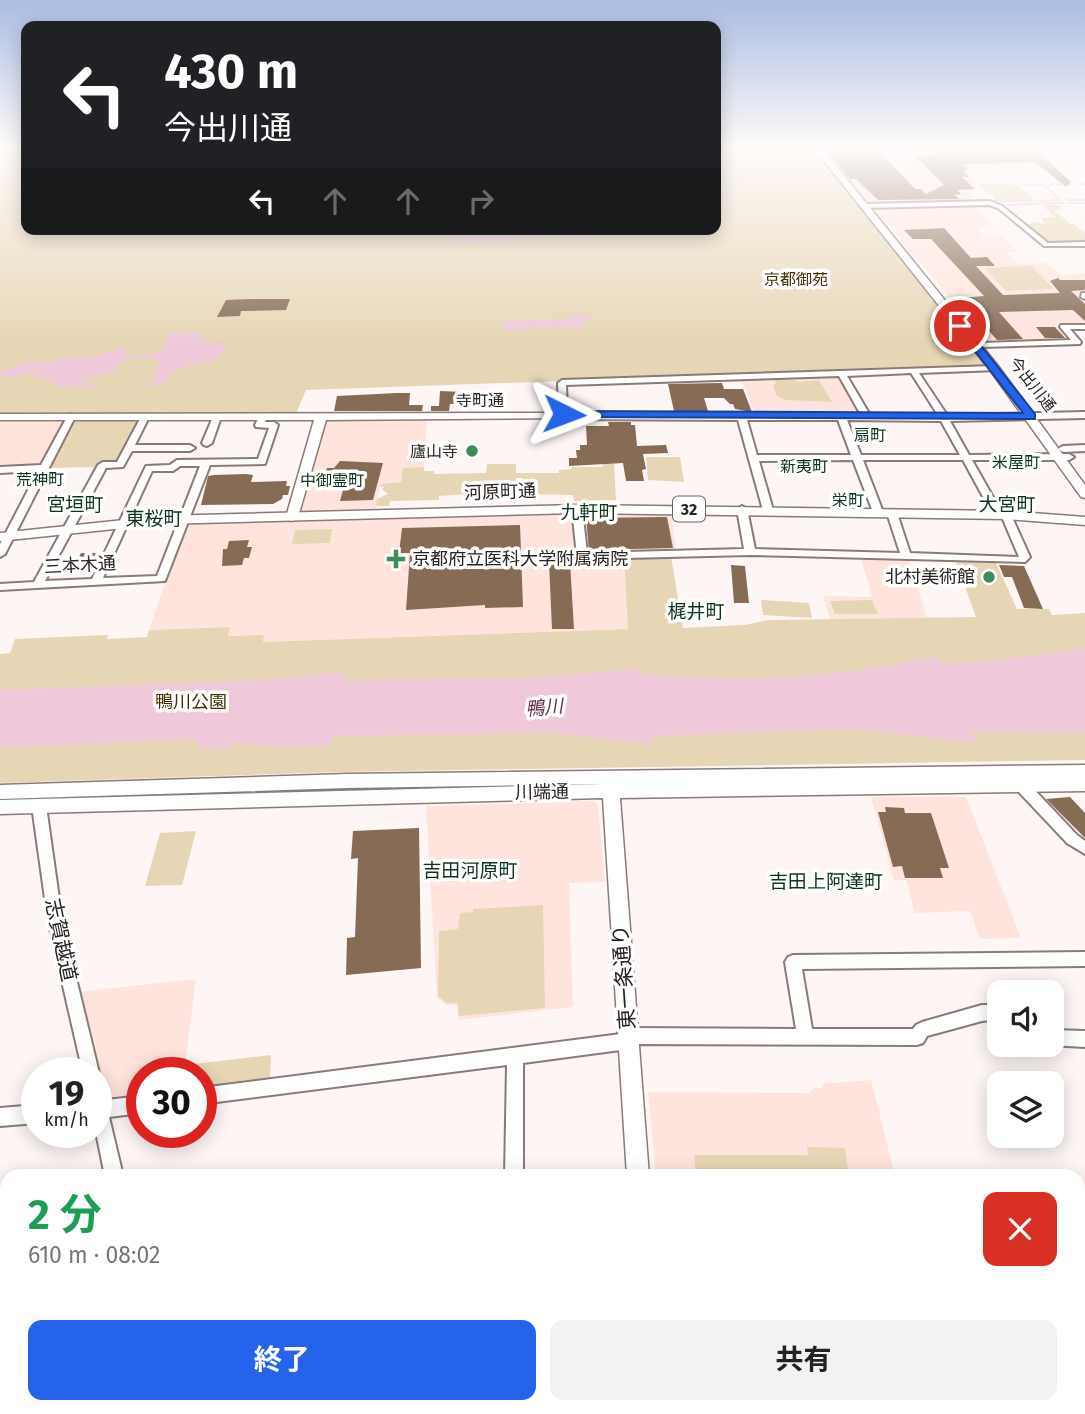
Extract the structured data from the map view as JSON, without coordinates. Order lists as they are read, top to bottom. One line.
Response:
{"streets":{"main road":["河原町通","32"],"street":["今出川通","寺町通","三本木通","川端通","志賀越道","東一条通り"]},"crossings":[["今出川通","寺町通"],["河原町通","三本木通"],["川端通","志賀越道"],["川端通","東一条通り"]],"districts":["扇町","米屋町","新夷町","荒神町","中御霊町","栄町","宮垣町","大宮町","九軒町","東桜町","梶井町","吉田河原町","吉田上阿達町"],"water":["鴨川"],"parks":["京都御苑","鴨川公園"],"places":{"other":["廬山寺","北村美術館"],"health":["京都府立医科大学附属病院"]},"page":{"turn":["430 m","今出川通"],"speed":"19 km/h","limit":"30","heading":["2 分","610 m · 08:02"],"buttons":["終了","共有"]}}
